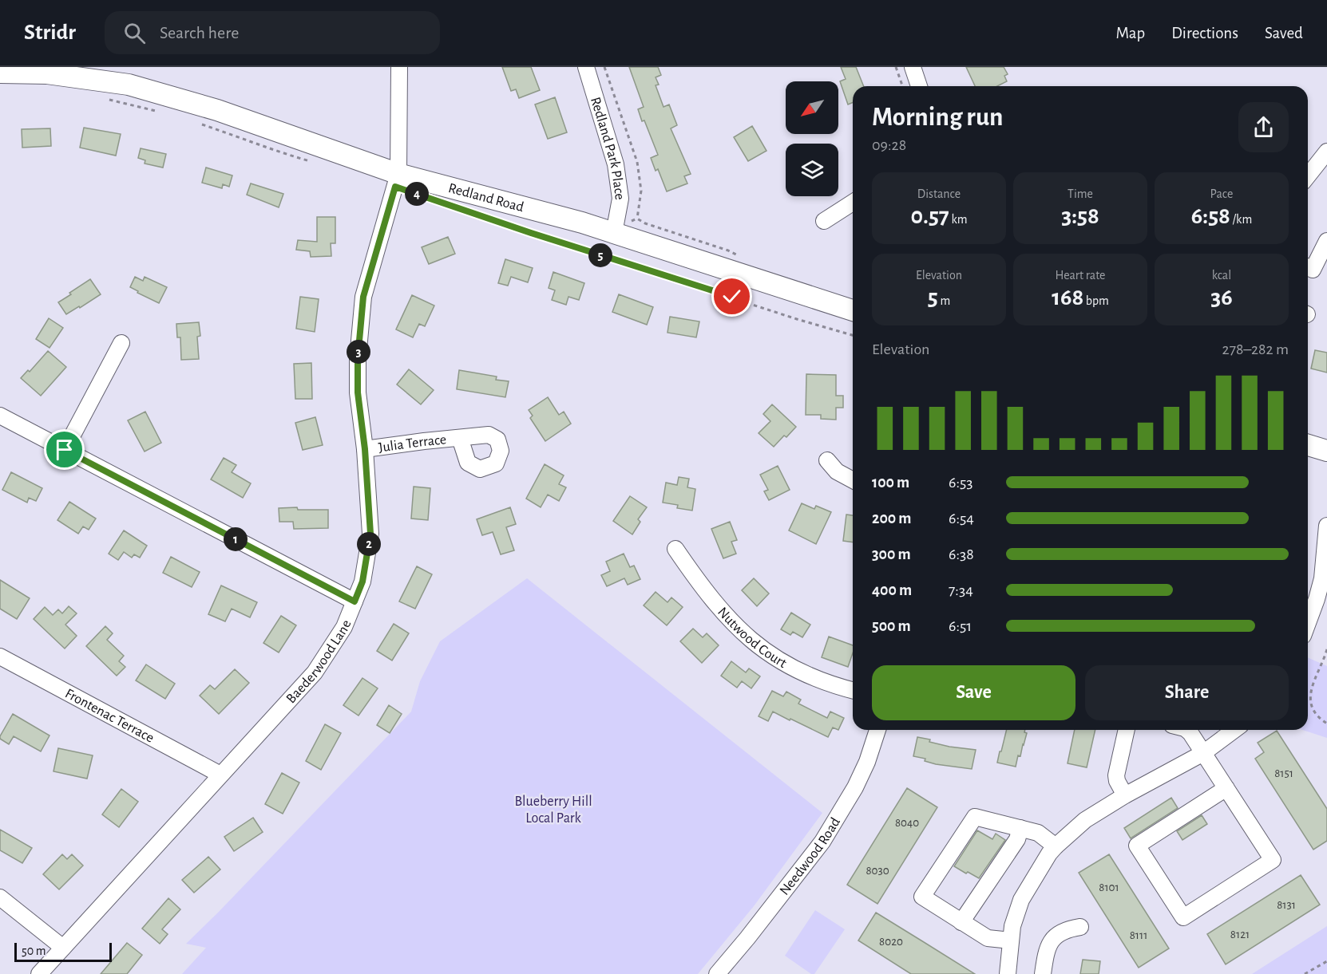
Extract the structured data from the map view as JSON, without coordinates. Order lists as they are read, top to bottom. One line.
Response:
{"streets":{"main road":["Redland Road"],"street":["Redland Park Place","Julia Terrace","Nutwood Court","Baederwood Lane","Frontenac Terrace","Needwood Road"]},"crossings":[["Redland Park Place","Redland Road"],["Redland Road","Baederwood Lane"],["Julia Terrace","Baederwood Lane"],["Baederwood Lane","Frontenac Terrace"]],"parks":["Blueberry Hill Local Park"],"house_numbers":["8151","8040","8030","8101","8131","8121","8111","8020"],"scale_bar":"50 m","north":"bottom left","page":{"header":"Stridr","search":"Search here","nav":["Map","Directions","Saved"],"heading":["Morning run","09:28"],"stats":[["Distance","0.57 km"],["Time","3:58"],["Pace","6:58 /km"],["Elevation","5 m"],["Heart rate","168 bpm"],["kcal","36"]],"pins":["4","5","3","1","2"],"chart":["Elevation","278–282 m"],"list":[{"name":"100 m","note":"6:53"},{"name":"200 m","note":"6:54"},{"name":"300 m","note":"6:38"},{"name":"400 m","note":"7:34"},{"name":"500 m","note":"6:51"}],"buttons":["Save","Share"],"scale":"50 m"}}
